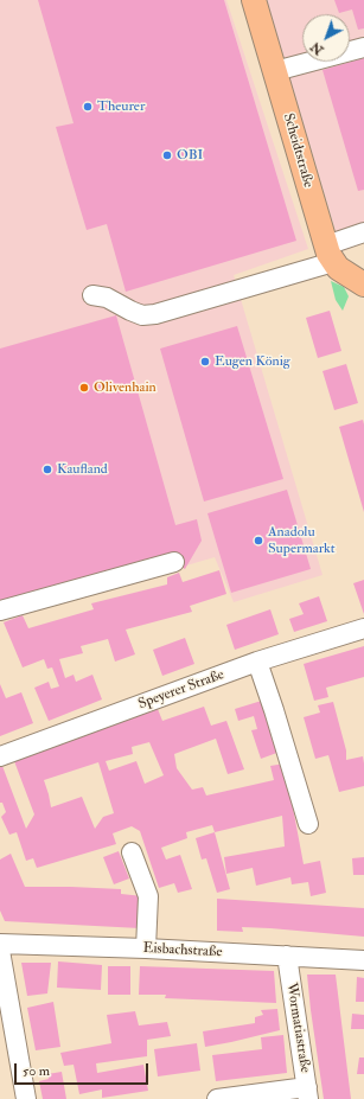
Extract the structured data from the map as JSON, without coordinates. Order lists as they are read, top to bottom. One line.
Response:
{"streets":{"main road":["Scheidtstraße"],"street":["Speyerer Straße","Eisbachstraße","Wormatiastraße"]},"crossings":[["Eisbachstraße","Wormatiastraße"]],"places":["Theurer","OBI","Eugen König","Olivenhain","Kaufland","Anadolu Supermarkt"],"scale_bar":"50 m","north":"bottom left"}
